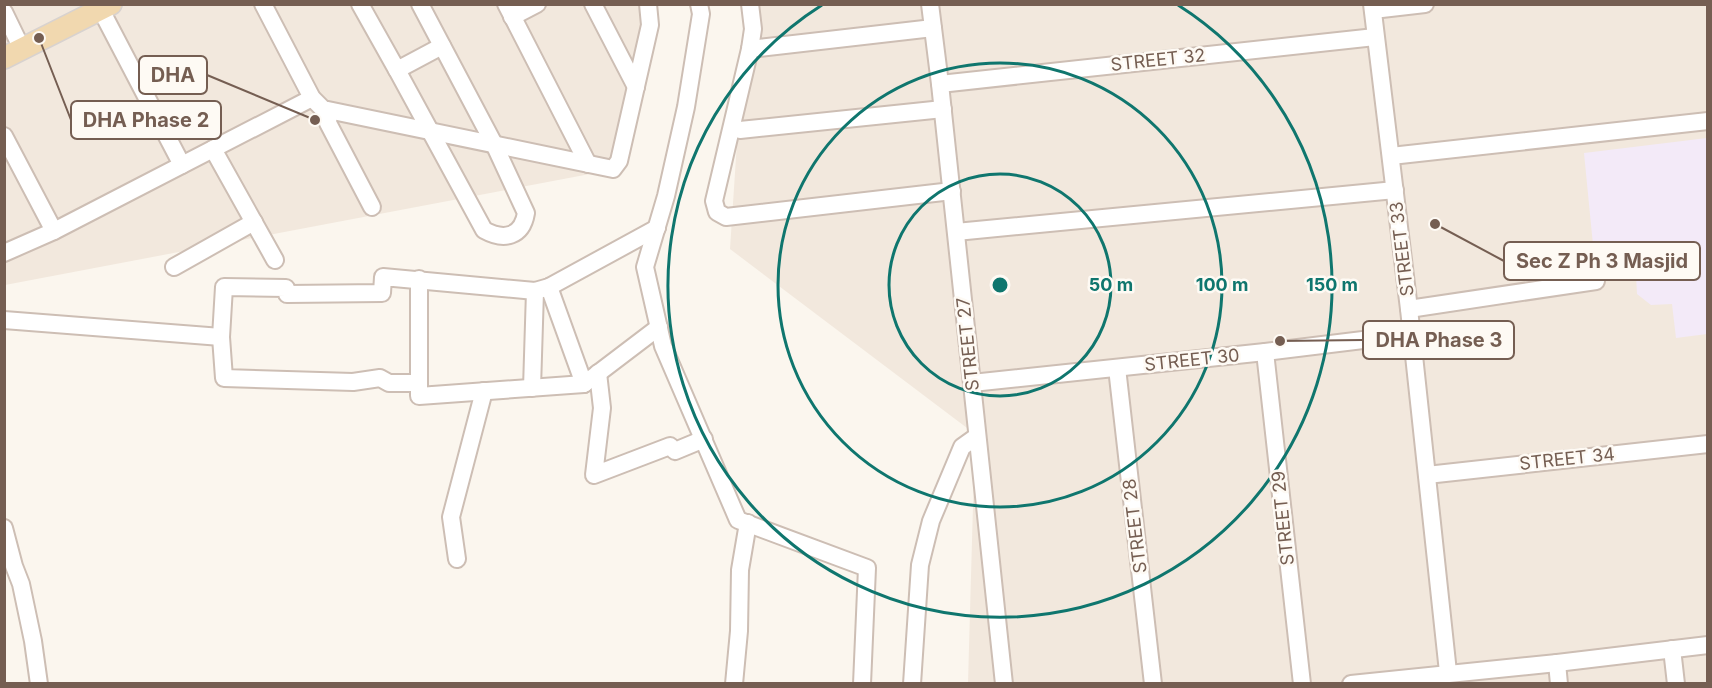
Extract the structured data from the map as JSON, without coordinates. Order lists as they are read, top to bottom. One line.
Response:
{"streets":{"street":["STREET 32","STREET 33","STREET 27","STREET 30","STREET 34","STREET 29","STREET 28"]},"crossings":[["STREET 32","STREET 33"],["STREET 32","STREET 27"],["STREET 33","STREET 30"],["STREET 33","STREET 34"],["STREET 27","STREET 30"],["STREET 30","STREET 29"],["STREET 30","STREET 28"]],"places":["DHA Phase 2","DHA","Sec Z Ph 3 Masjid","DHA Phase 3"],"rings":["50 m","100 m","150 m"]}
